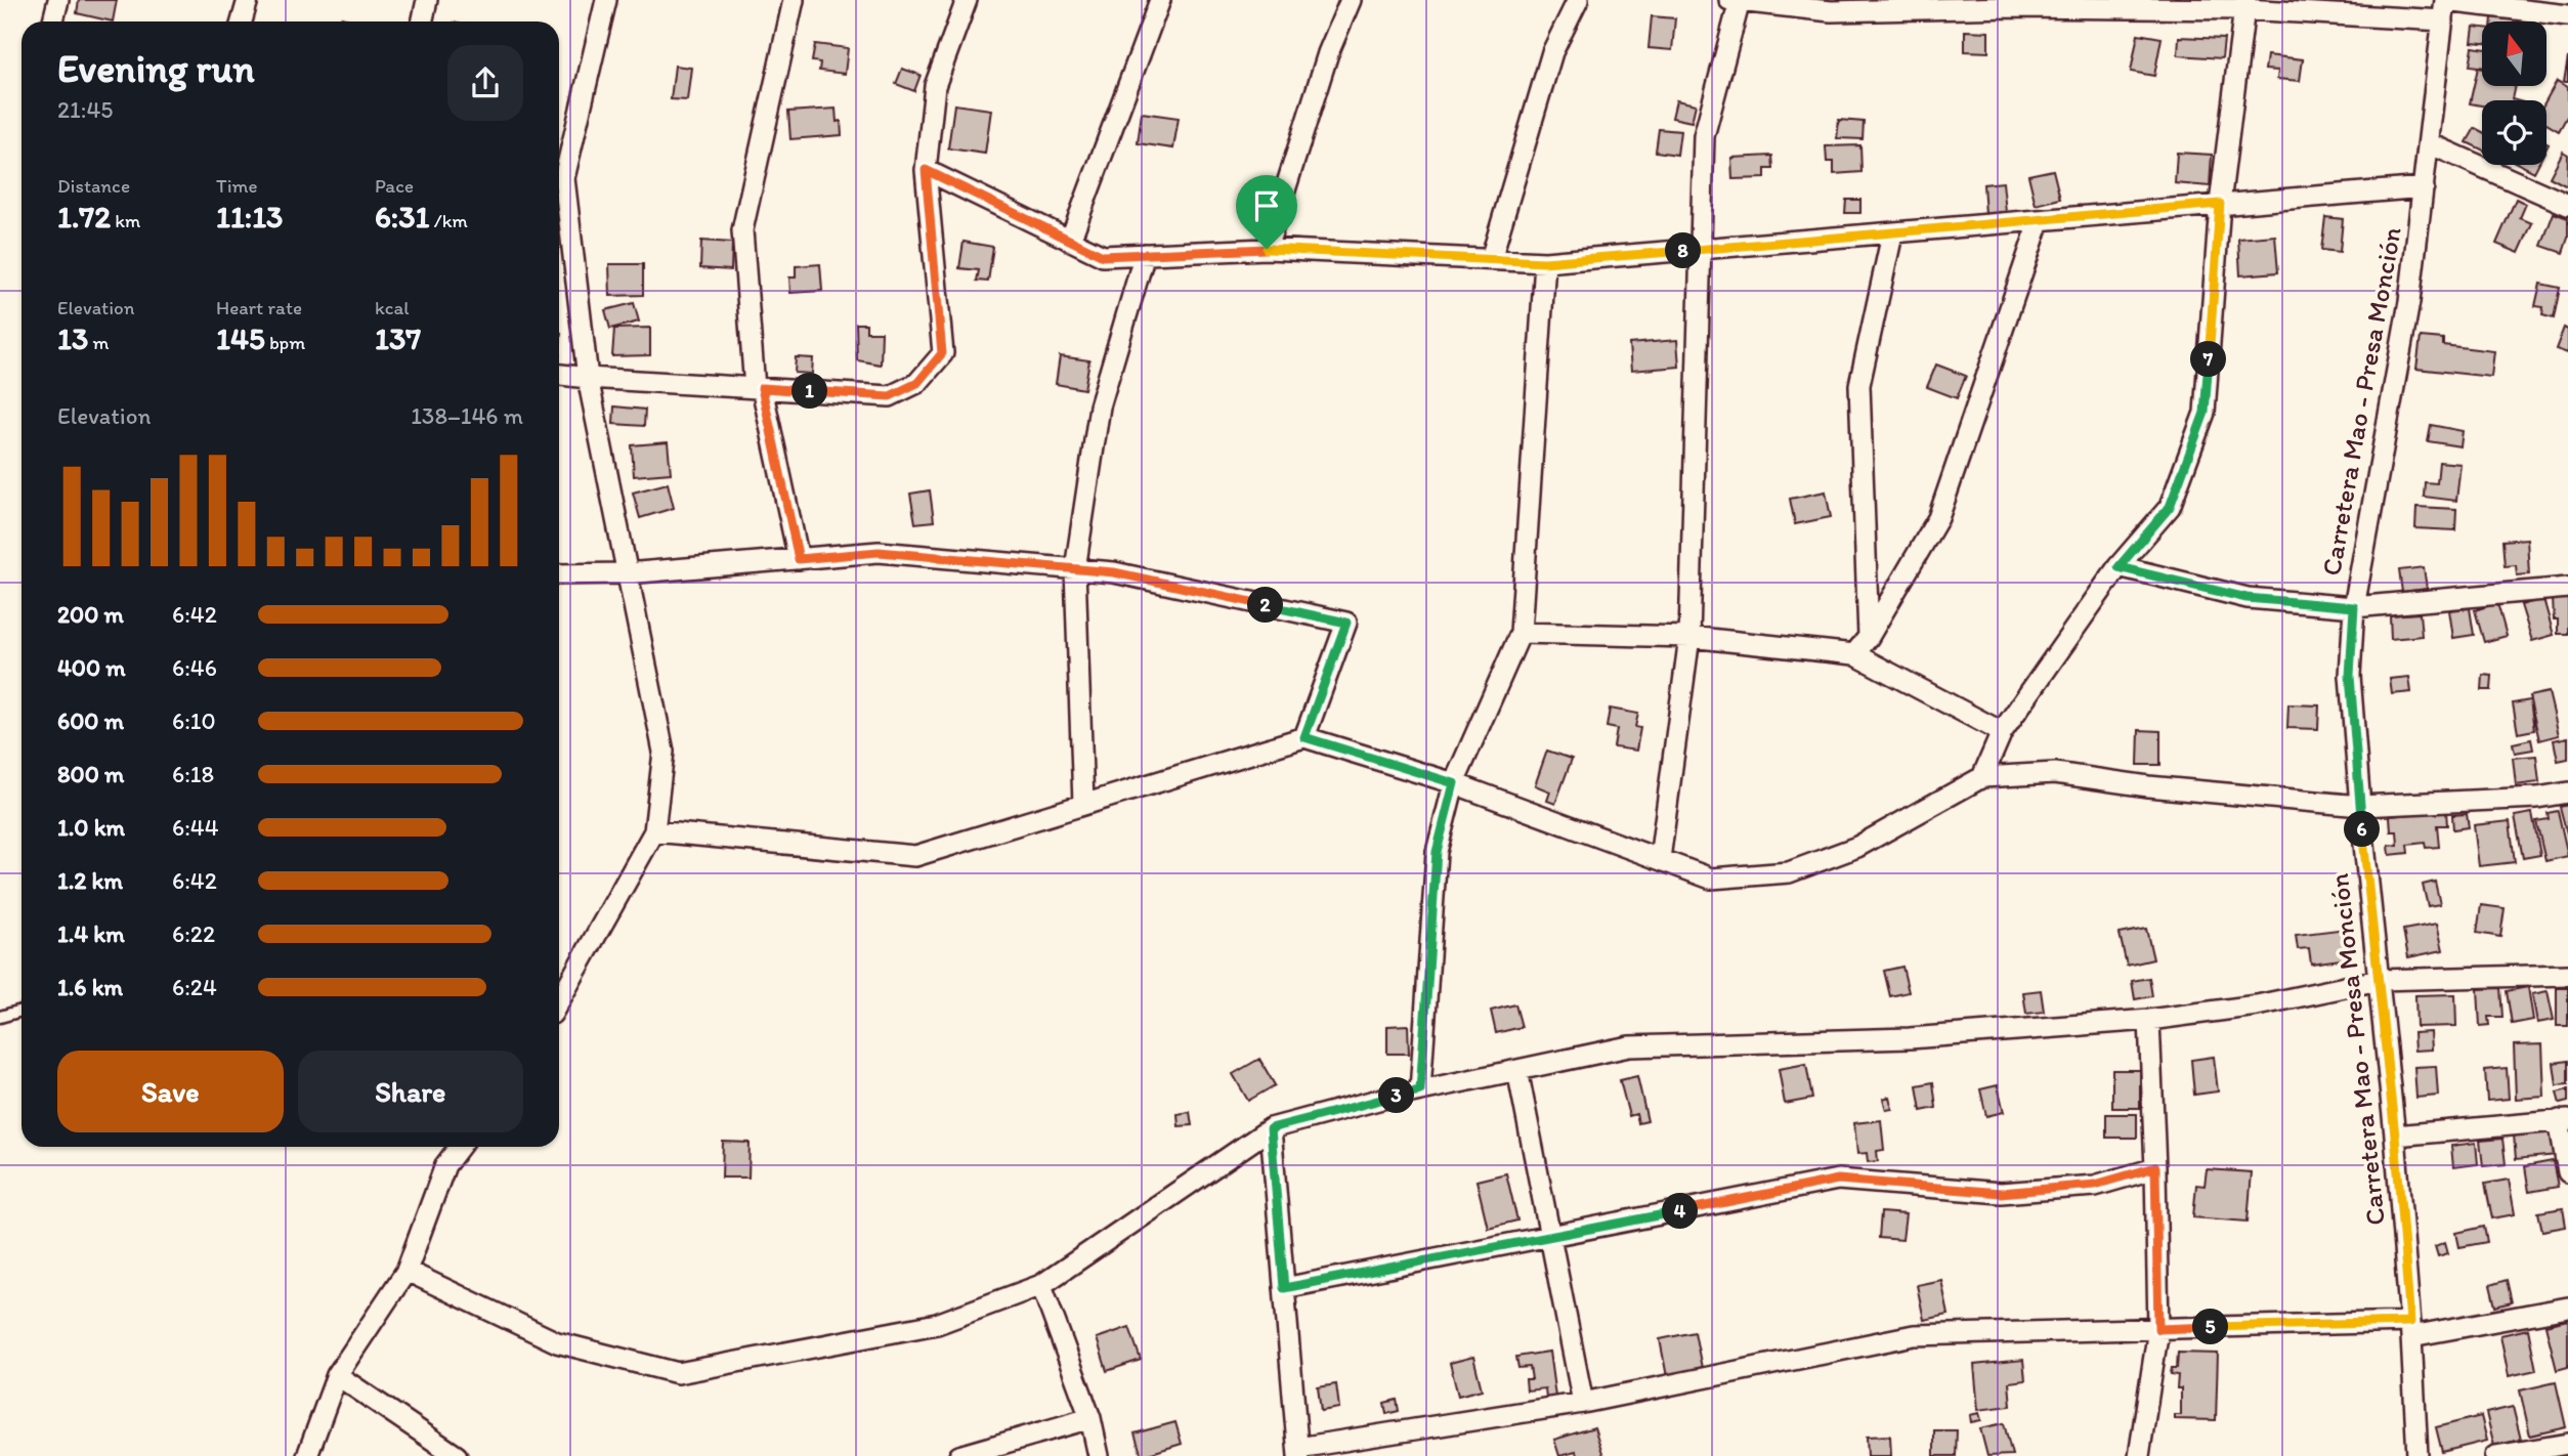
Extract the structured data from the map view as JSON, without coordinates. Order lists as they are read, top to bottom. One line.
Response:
{"streets":{"street":["Carretera Mao - Presa Monción"]},"north":"top","page":{"heading":["Evening run","21:45"],"stats":[["Distance","1.72 km"],["Time","11:13"],["Pace","6:31 /km"],["Elevation","13 m"],["Heart rate","145 bpm"],["kcal","137"]],"pins":["8","7","1","2","6","3","4","5"],"chart":["Elevation","138–146 m"],"list":[{"name":"200 m","note":"6:42"},{"name":"400 m","note":"6:46"},{"name":"600 m","note":"6:10"},{"name":"800 m","note":"6:18"},{"name":"1.0 km","note":"6:44"},{"name":"1.2 km","note":"6:42"},{"name":"1.4 km","note":"6:22"},{"name":"1.6 km","note":"6:24"}],"buttons":["Save","Share"]}}
